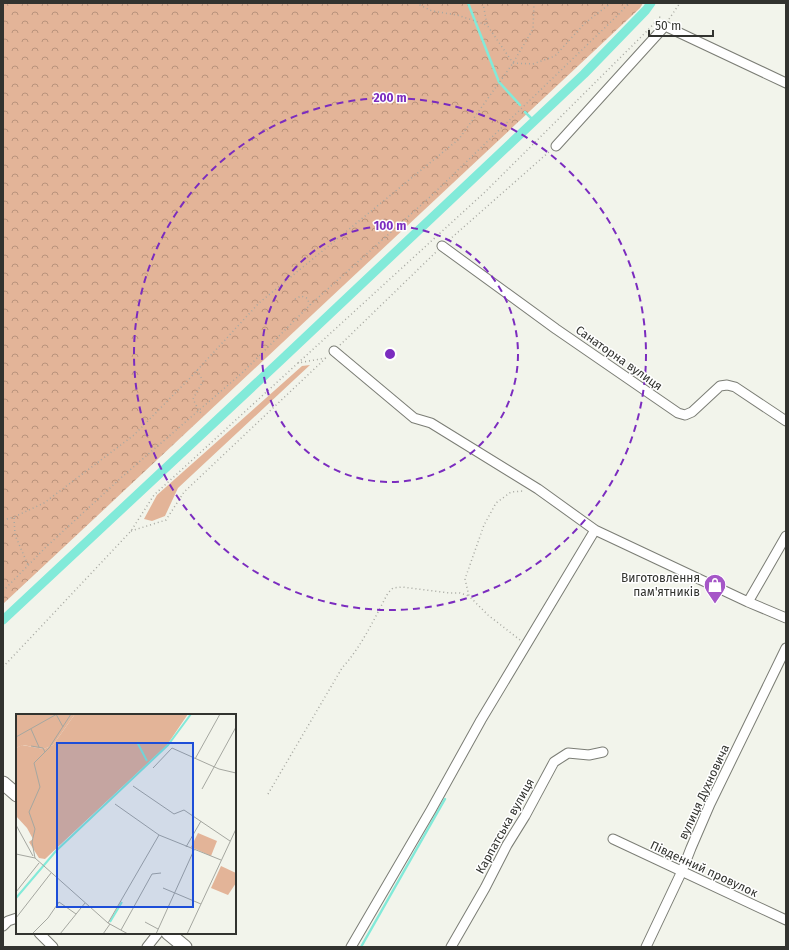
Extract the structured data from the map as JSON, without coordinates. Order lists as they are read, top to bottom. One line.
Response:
{"streets":{"street":["Санаторна вулиця","вулиця Духновича","Карпатська вулиця","Південний провулок"]},"crossings":[["вулиця Духновича","Південний провулок"]],"places":{"shop":["Виготовлення пам'ятників"]},"scale_bar":"50 m","rings":["200 m","100 m"]}
